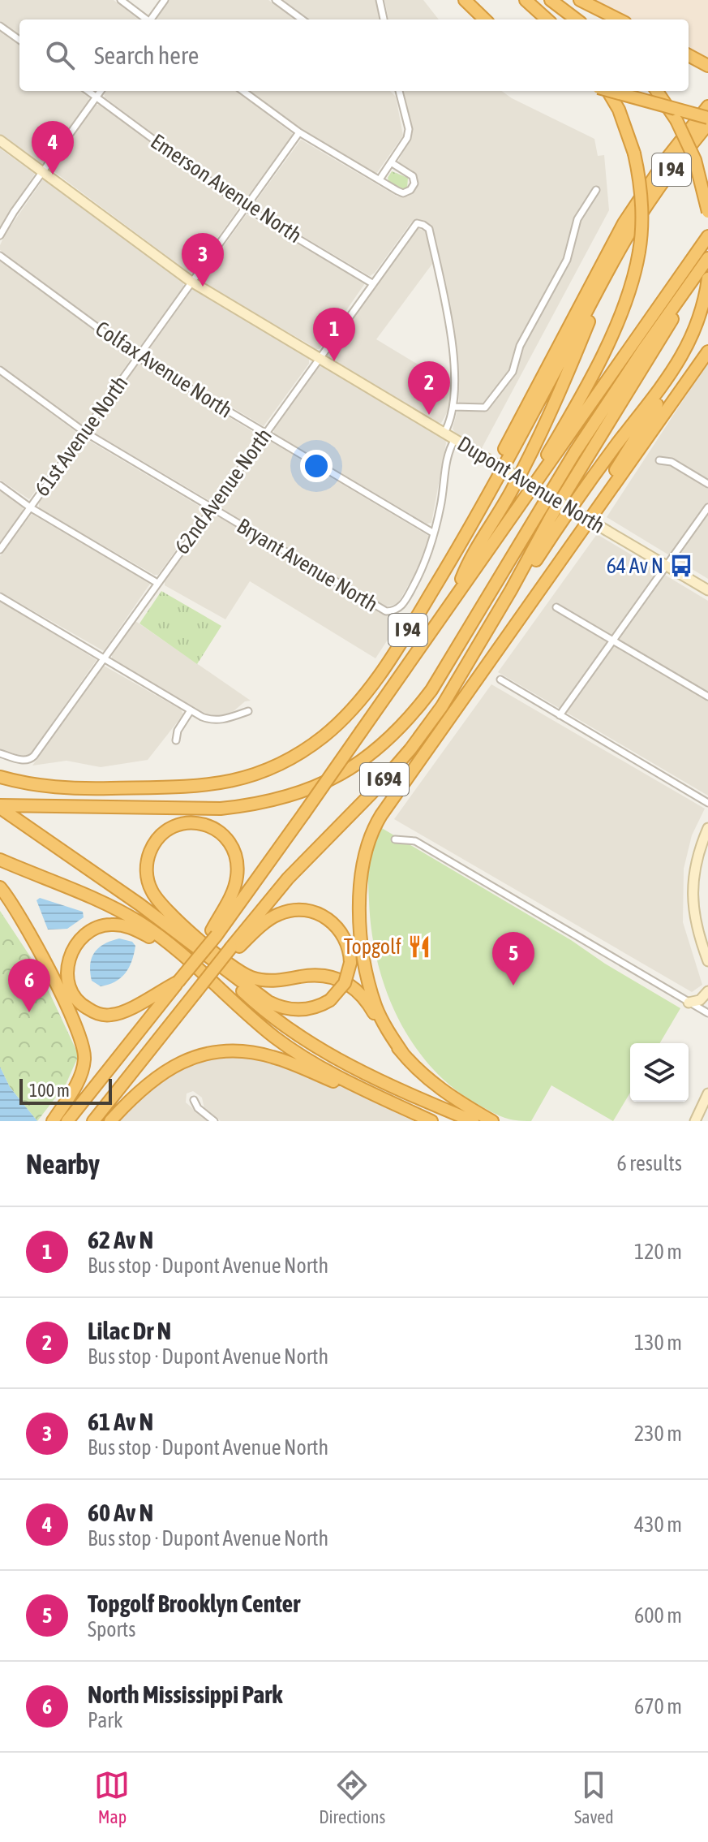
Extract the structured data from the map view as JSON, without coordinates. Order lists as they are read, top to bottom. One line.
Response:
{"streets":{"highway":["I 94","I 694"],"street":["Emerson Avenue North","Colfax Avenue North","61st Avenue North","Dupont Avenue North","62nd Avenue North","Bryant Avenue North"]},"crossings":[["Emerson Avenue North","61st Avenue North"],["Emerson Avenue North","62nd Avenue North"],["Colfax Avenue North","61st Avenue North"],["Colfax Avenue North","62nd Avenue North"],["Colfax Avenue North","Bryant Avenue North"],["61st Avenue North","Dupont Avenue North"],["61st Avenue North","Bryant Avenue North"],["Dupont Avenue North","62nd Avenue North"],["62nd Avenue North","Bryant Avenue North"]],"places":{"bus stop":["64 Av N"],"restaurant":["Topgolf"]},"scale_bar":"100 m","page":{"search":"Search here","pins":["4","3","1","2","5","6"],"scale":"100 m","heading":["Nearby","6 results"],"list":[{"mark":"1","name":"62 Av N","note":"Bus stop · Dupont Avenue North","value":"120 m"},{"mark":"2","name":"Lilac Dr N","note":"Bus stop · Dupont Avenue North","value":"130 m"},{"mark":"3","name":"61 Av N","note":"Bus stop · Dupont Avenue North","value":"230 m"},{"mark":"4","name":"60 Av N","note":"Bus stop · Dupont Avenue North","value":"430 m"},{"mark":"5","name":"Topgolf Brooklyn Center","note":"Sports","value":"600 m"},{"mark":"6","name":"North Mississippi Park","note":"Park","value":"670 m"}],"nav":["Map","Directions","Saved"]}}
